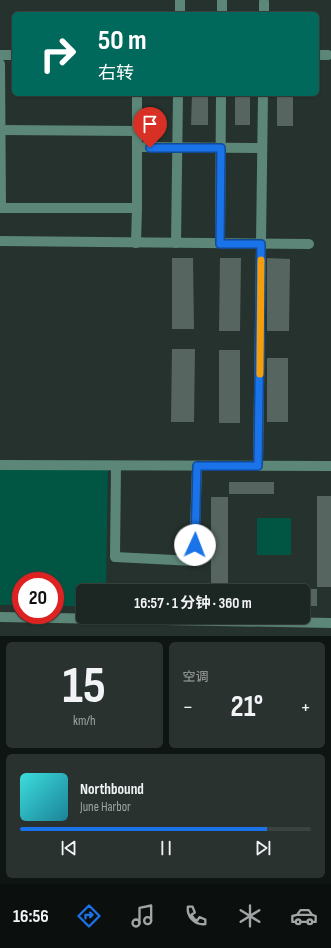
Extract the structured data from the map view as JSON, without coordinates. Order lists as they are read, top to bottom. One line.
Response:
{"page":{"turn":["50 m","右转"],"limit":"20","trip":"16:57 · 1 分钟 · 360 m","tile":[["15","km/h"],"空调"],"heat":["−","21°","+"],"song":["Northbound","June Harbor"],"tabs":"16:56"}}
